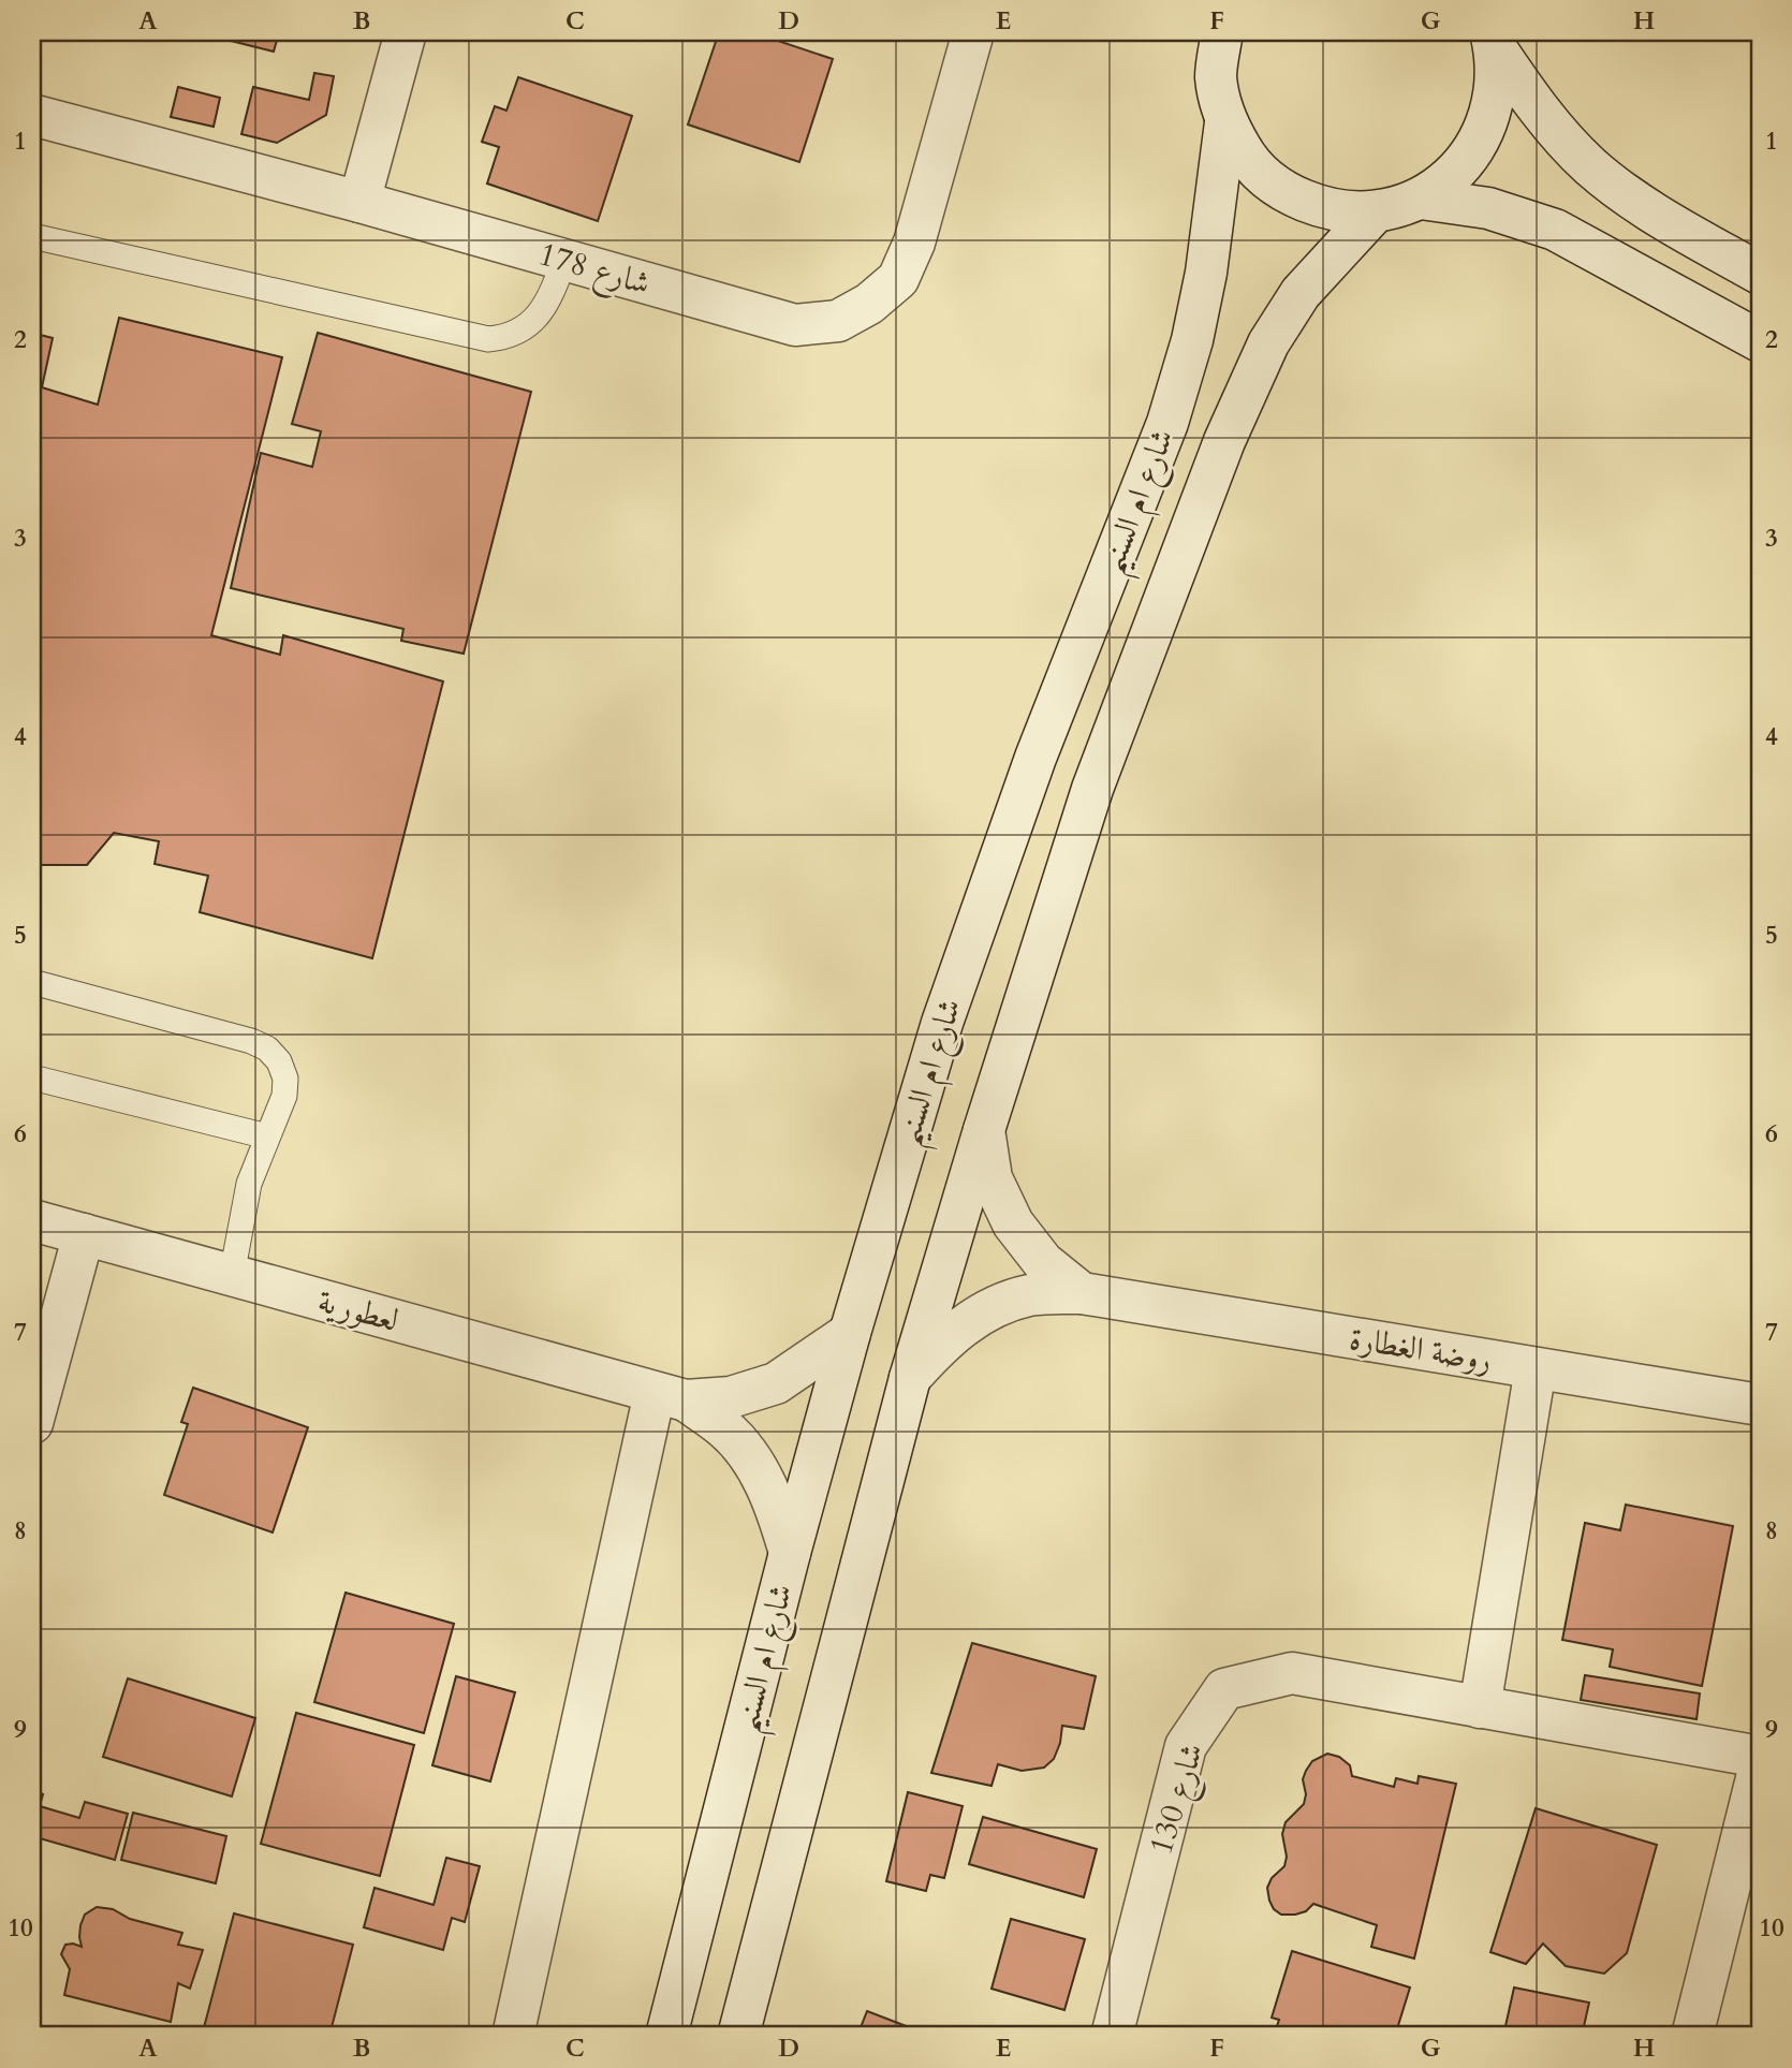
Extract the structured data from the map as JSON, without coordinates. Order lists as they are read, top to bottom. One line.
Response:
{"streets":{"street":["شارع 178","شارع ام السنيم","لعطورية","روضة الغطارة","شارع 130"]},"crossings":[["شارع ام السنيم","لعطورية"],["شارع ام السنيم","روضة الغطارة"]],"grid":{"columns":["A","B","C","D","E","F","G","H"],"rows":["1","2","3","4","5","6","7","8","9","10"]}}
